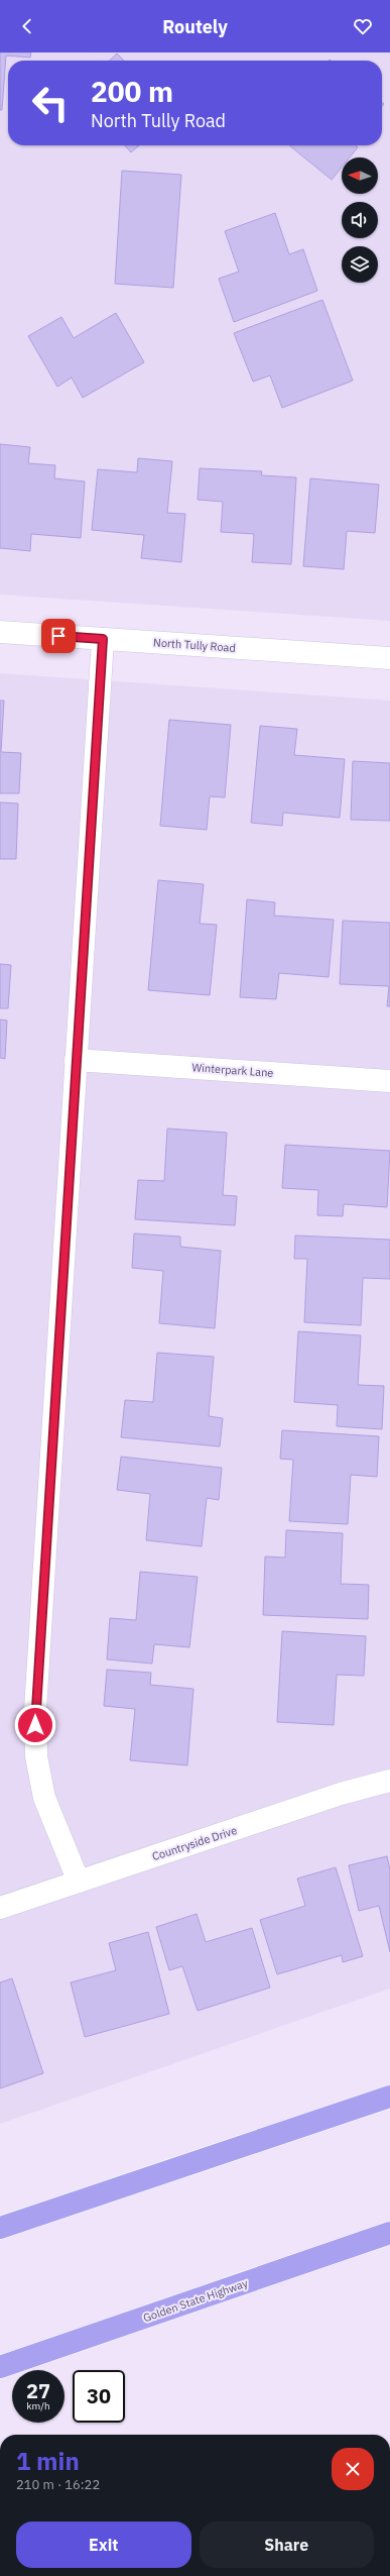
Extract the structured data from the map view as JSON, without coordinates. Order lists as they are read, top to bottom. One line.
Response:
{"streets":{"highway":["Golden State Highway"],"street":["North Tully Road","Winterpark Lane","Countryside Drive"]},"north":"left","page":{"header":"Routely","turn":["200 m","North Tully Road"],"speed":"27 km/h","limit":"30","heading":["1 min","210 m · 16:22"],"buttons":["Exit","Share"]}}
